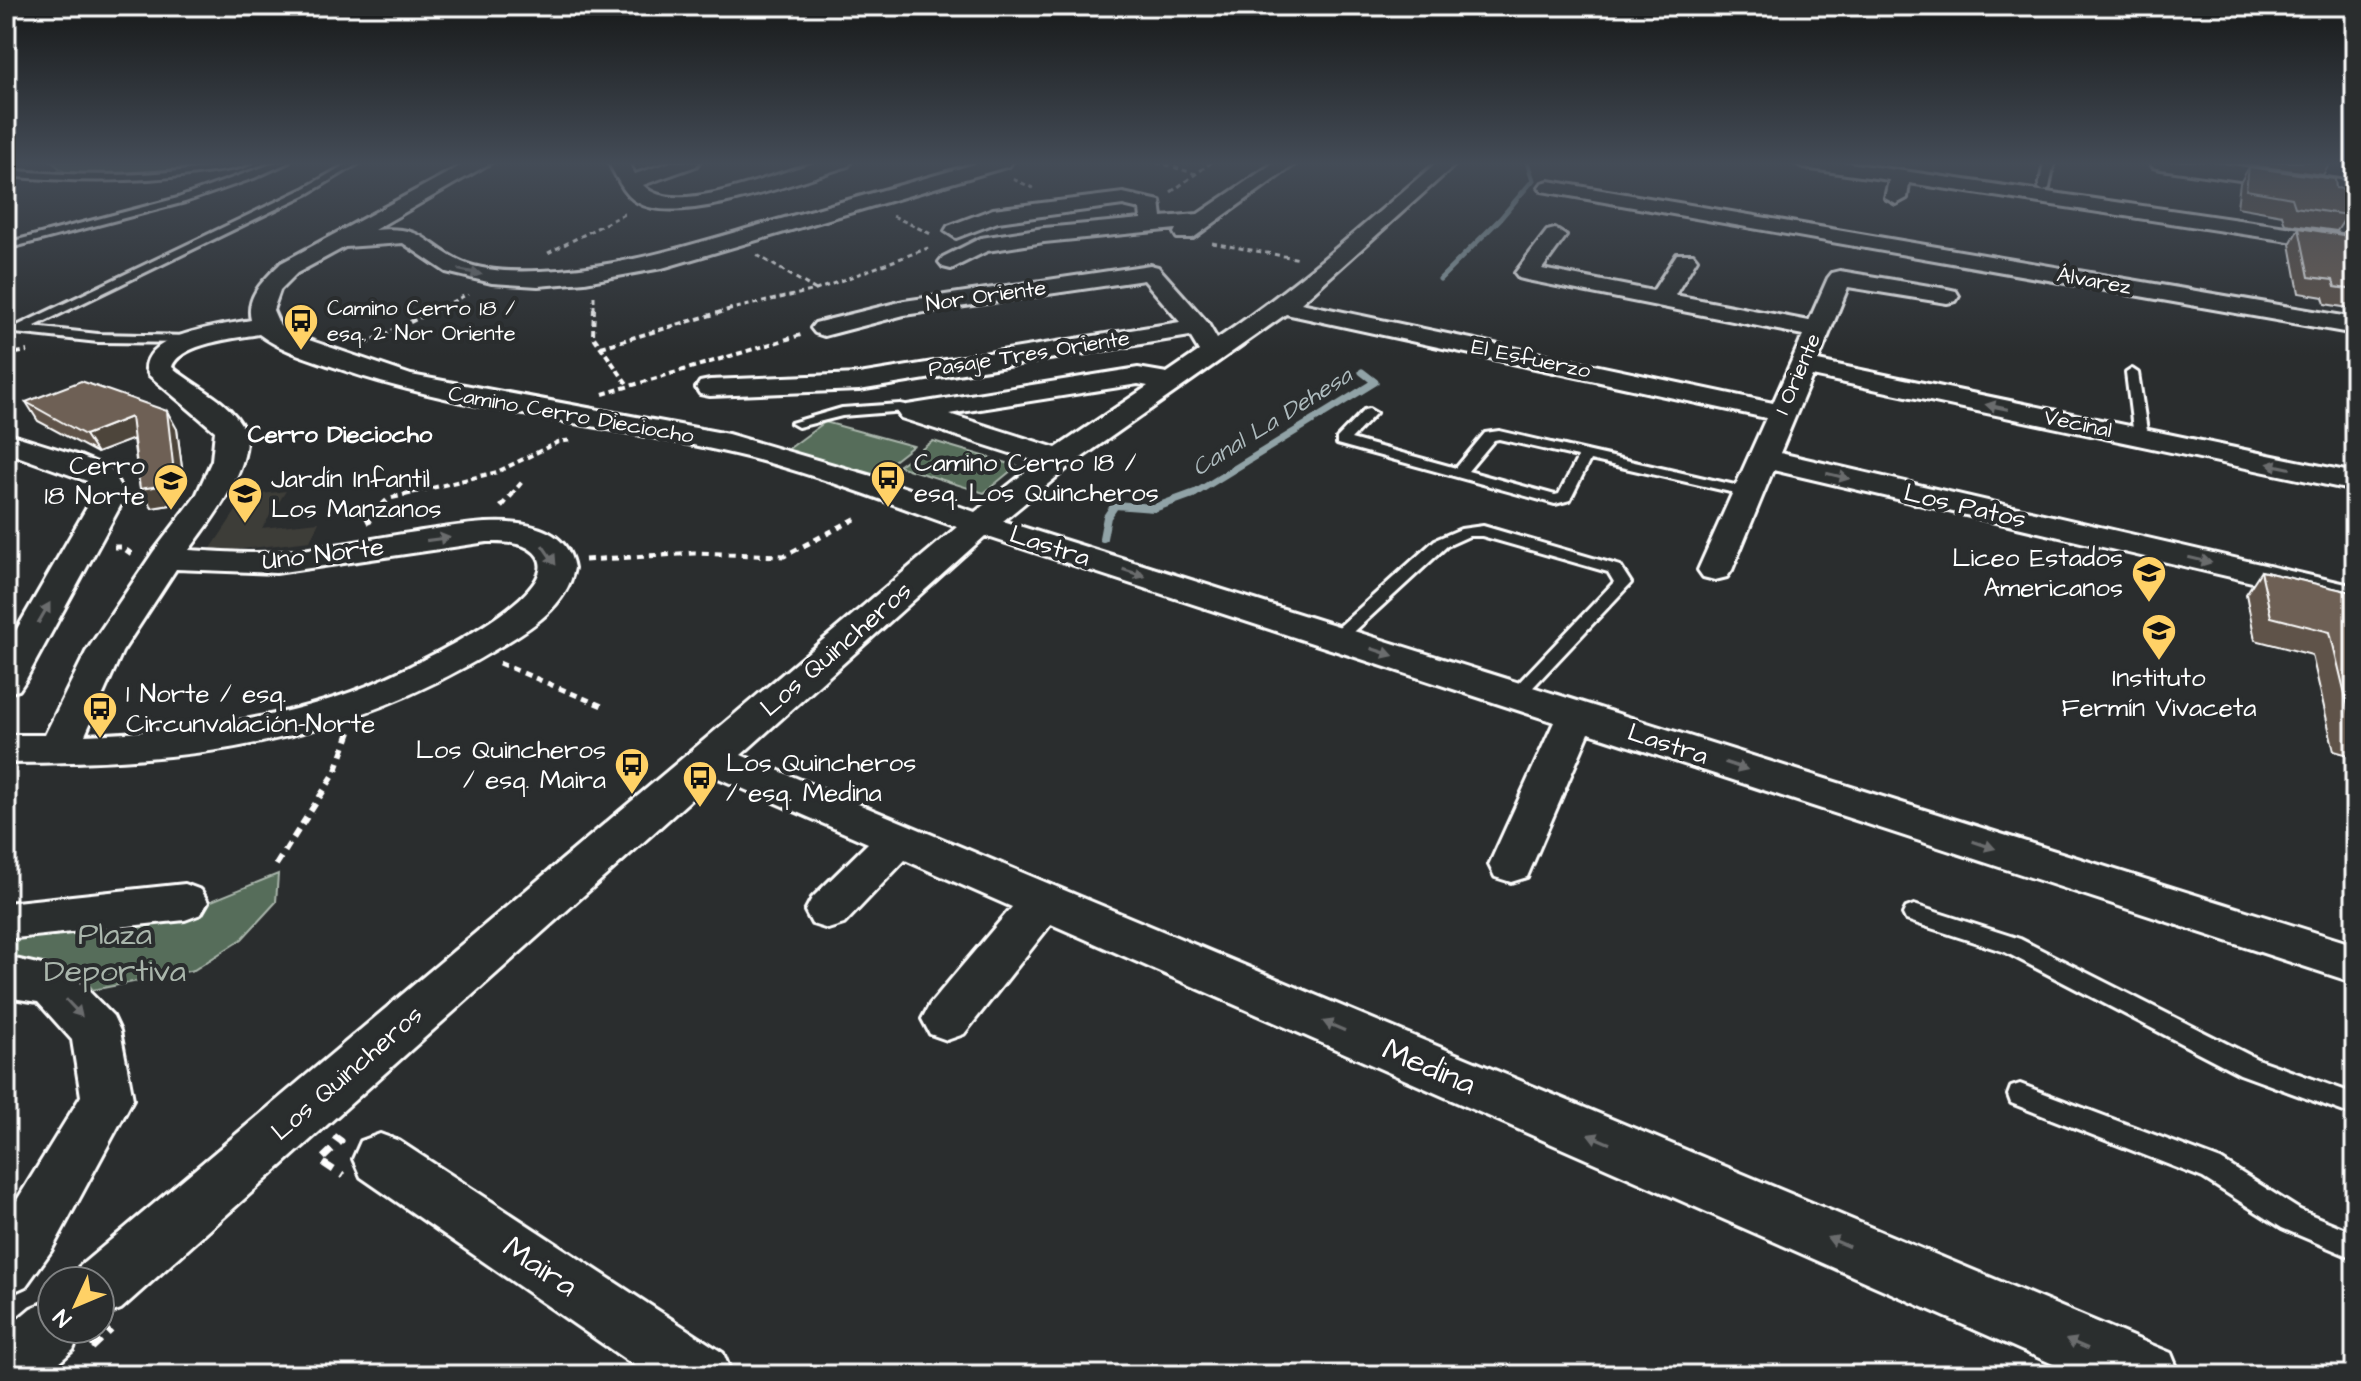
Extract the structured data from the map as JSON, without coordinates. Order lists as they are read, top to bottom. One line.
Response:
{"streets":{"street":["Álvarez","Nor Oriente","Pasaje Tres Oriente","El Esfuerzo","1 Oriente","Camino Cerro Dieciocho","Vecinal","Los Patos","Lastra","Uno Norte","Los Quincheros","Medina","Maira"]},"crossings":[["El Esfuerzo","1 Oriente"],["El Esfuerzo","Los Quincheros"],["1 Oriente","Vecinal"],["1 Oriente","Los Patos"],["Camino Cerro Dieciocho","Lastra"],["Camino Cerro Dieciocho","Los Quincheros"],["Lastra","Los Quincheros"],["Los Quincheros","Medina"]],"one_way":["Vecinal","Los Patos","Lastra","Medina"],"districts":["Cerro Dieciocho"],"water":["Canal La Dehesa"],"parks":["Plaza Deportiva"],"places":{"bus stop":["Camino Cerro 18 / esq. 2 Nor Oriente","Camino Cerro 18 / esq. Los Quincheros","1 Norte / esq. Circunvalación-Norte","Los Quincheros / esq. Maira","Los Quincheros / esq. Medina"],"school or university":["Cerro 18 Norte","Jardín Infantil Los Manzanos","Liceo Estados Americanos","Instituto Fermín Vivaceta"]},"north":"bottom left"}
